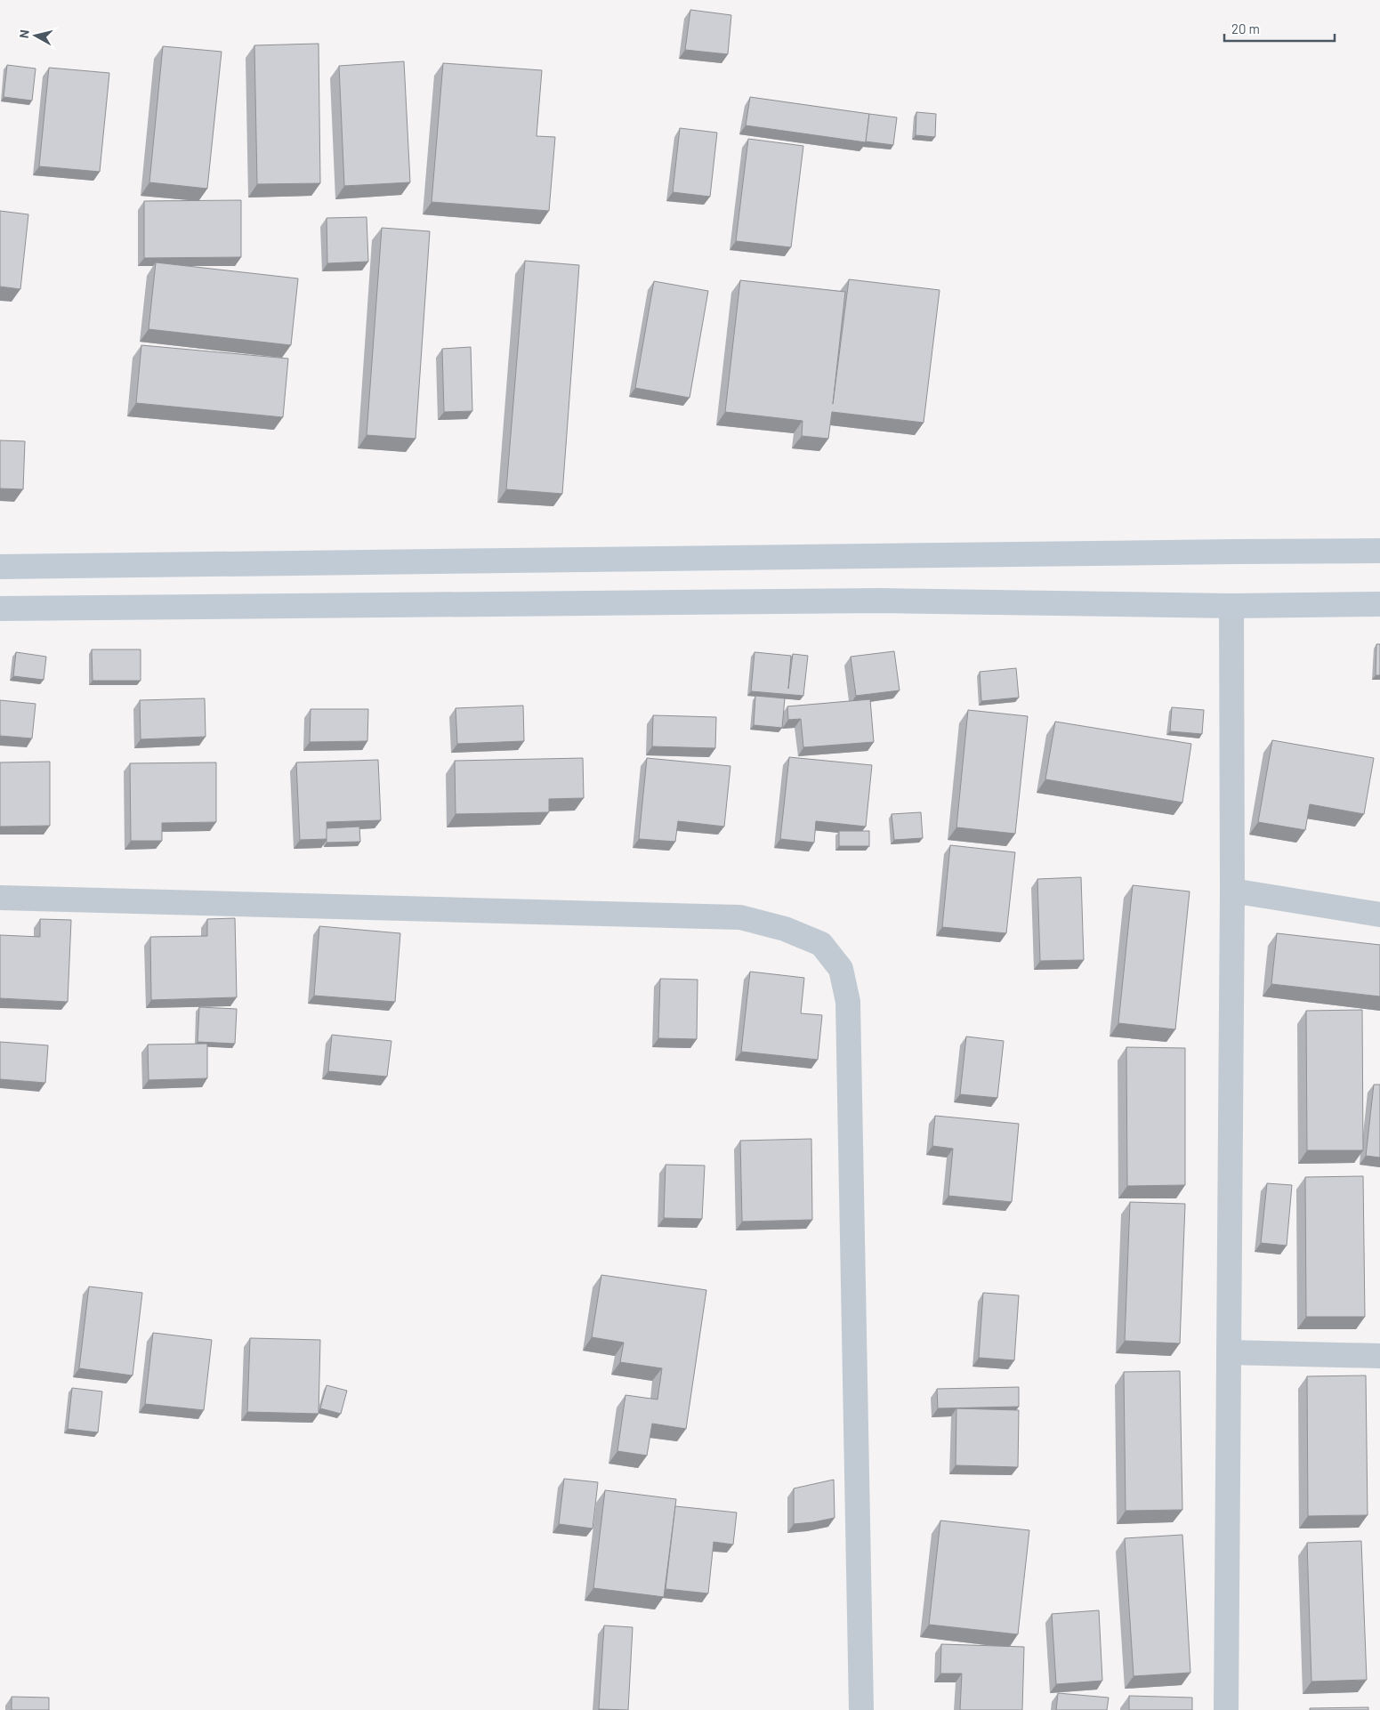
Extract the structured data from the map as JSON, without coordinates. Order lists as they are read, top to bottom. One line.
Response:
{"scale_bar":"20 m","north":"left"}
